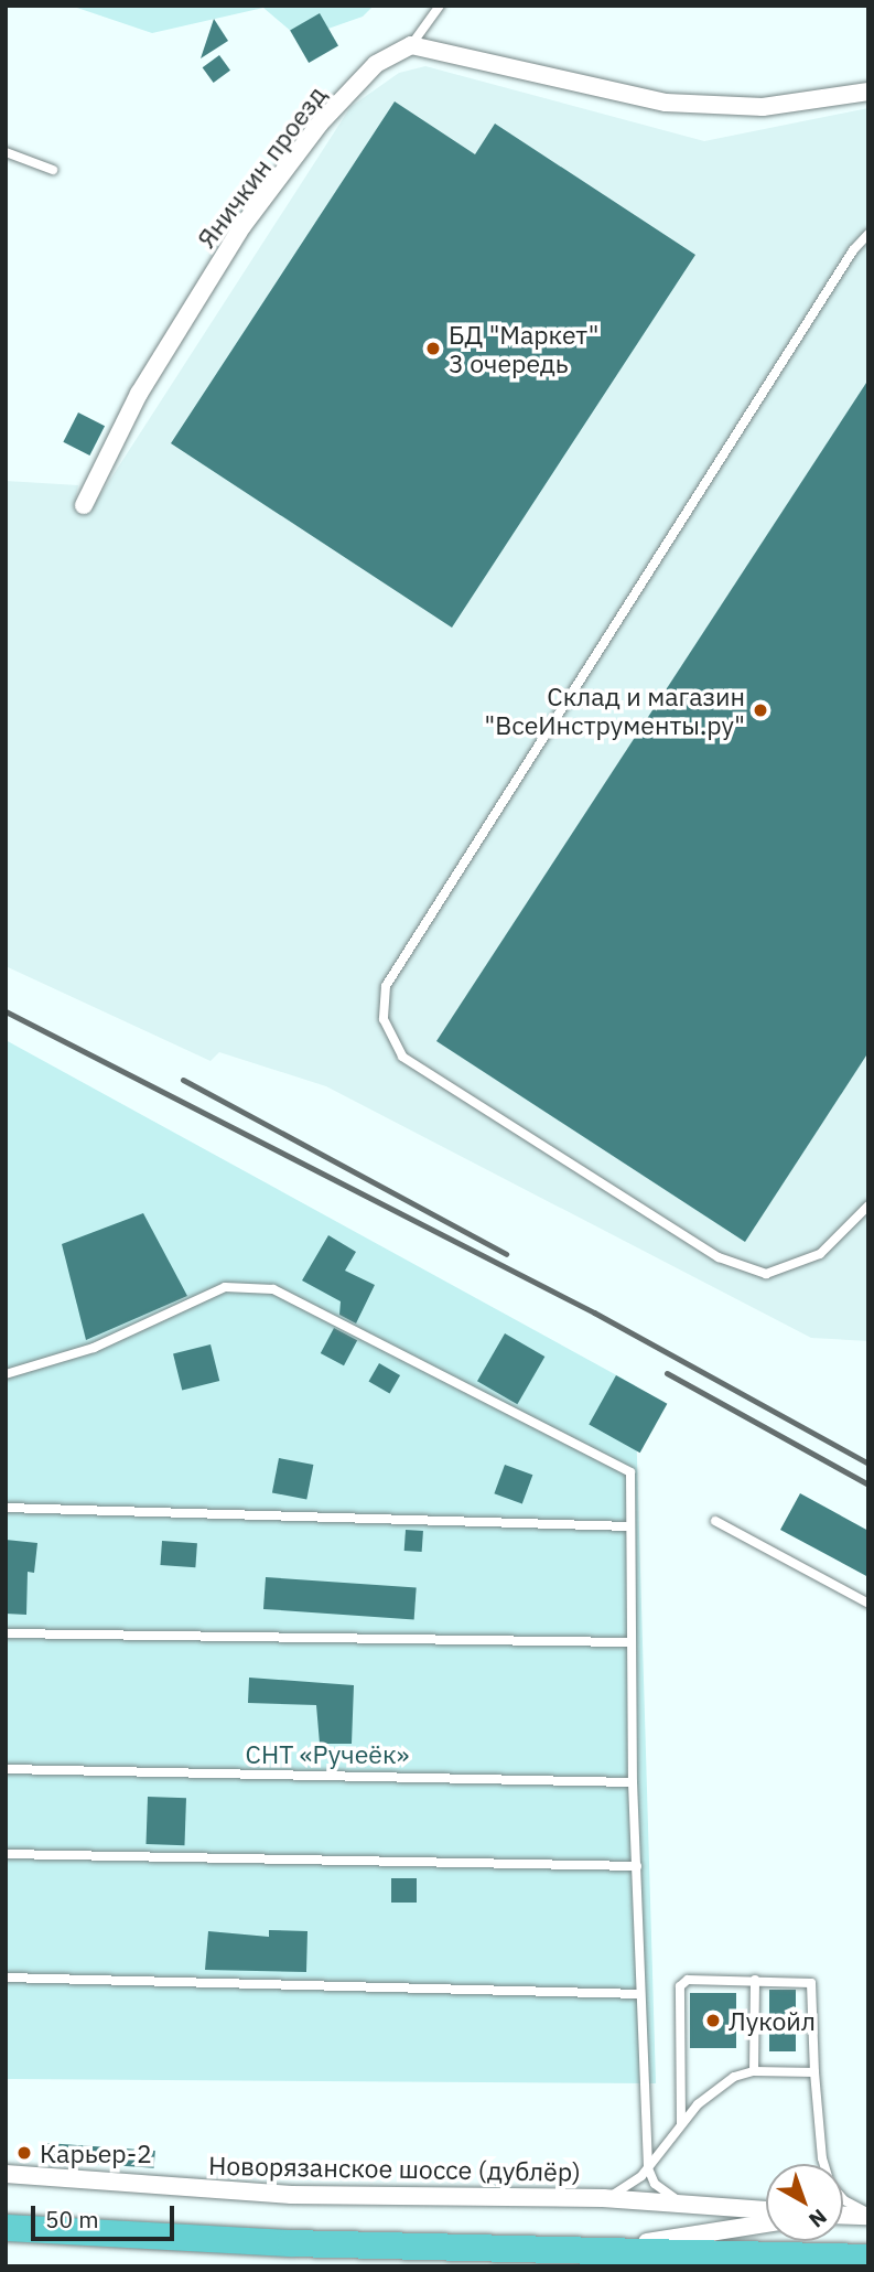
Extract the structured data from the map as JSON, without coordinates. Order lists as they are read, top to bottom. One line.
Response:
{"streets":{"street":["Яничкин проезд","Новорязанское шоссе (дублёр)"]},"parks":["СНТ «Ручеёк»"],"places":["БД \"Маркет\" 3 очередь","Склад и магазин \"ВсеИнструменты.ру\"","Лукойл","Карьер-2"],"scale_bar":"50 m","north":"bottom right"}
